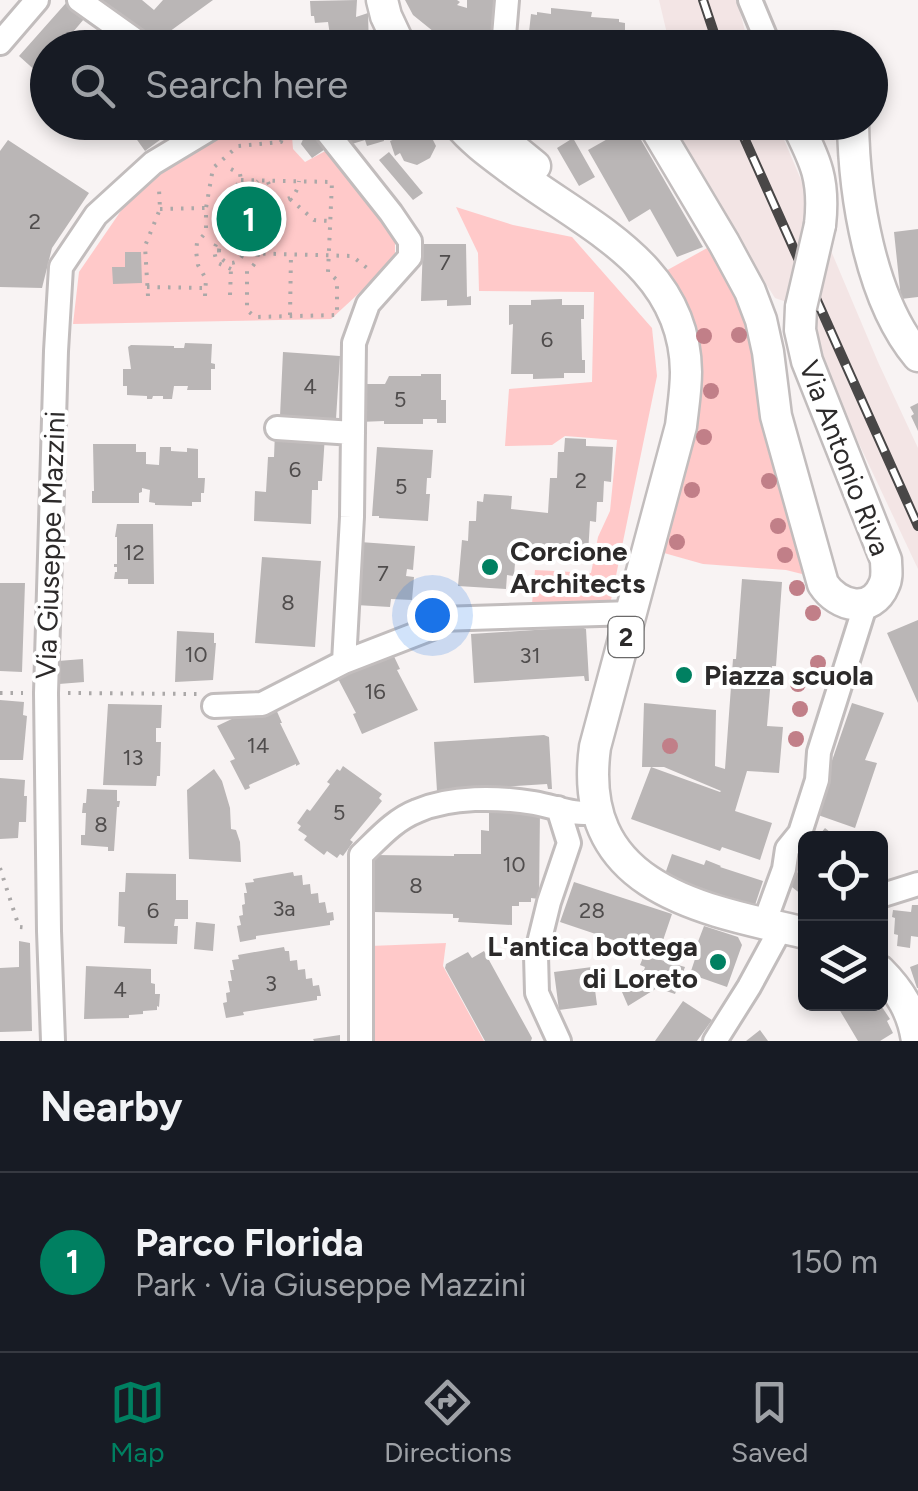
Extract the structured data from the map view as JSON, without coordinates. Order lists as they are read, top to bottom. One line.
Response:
{"streets":{"main road":["Via Antonio Riva","2"],"street":["Via Giuseppe Mazzini"]},"places":["Corcione Architects","Piazza scuola","L'antica bottega di Loreto"],"house_numbers":["2","7","6","4","5","6","2","5","12","7","8","10","31","16","14","13","5","8","10","8","3a","6","28","3","4"],"page":{"search":"Search here","pins":"1","heading":"Nearby","list":[{"mark":"1","name":"Parco Florida","note":"Park · Via Giuseppe Mazzini","value":"150 m"}],"nav":["Map","Directions","Saved"]}}
